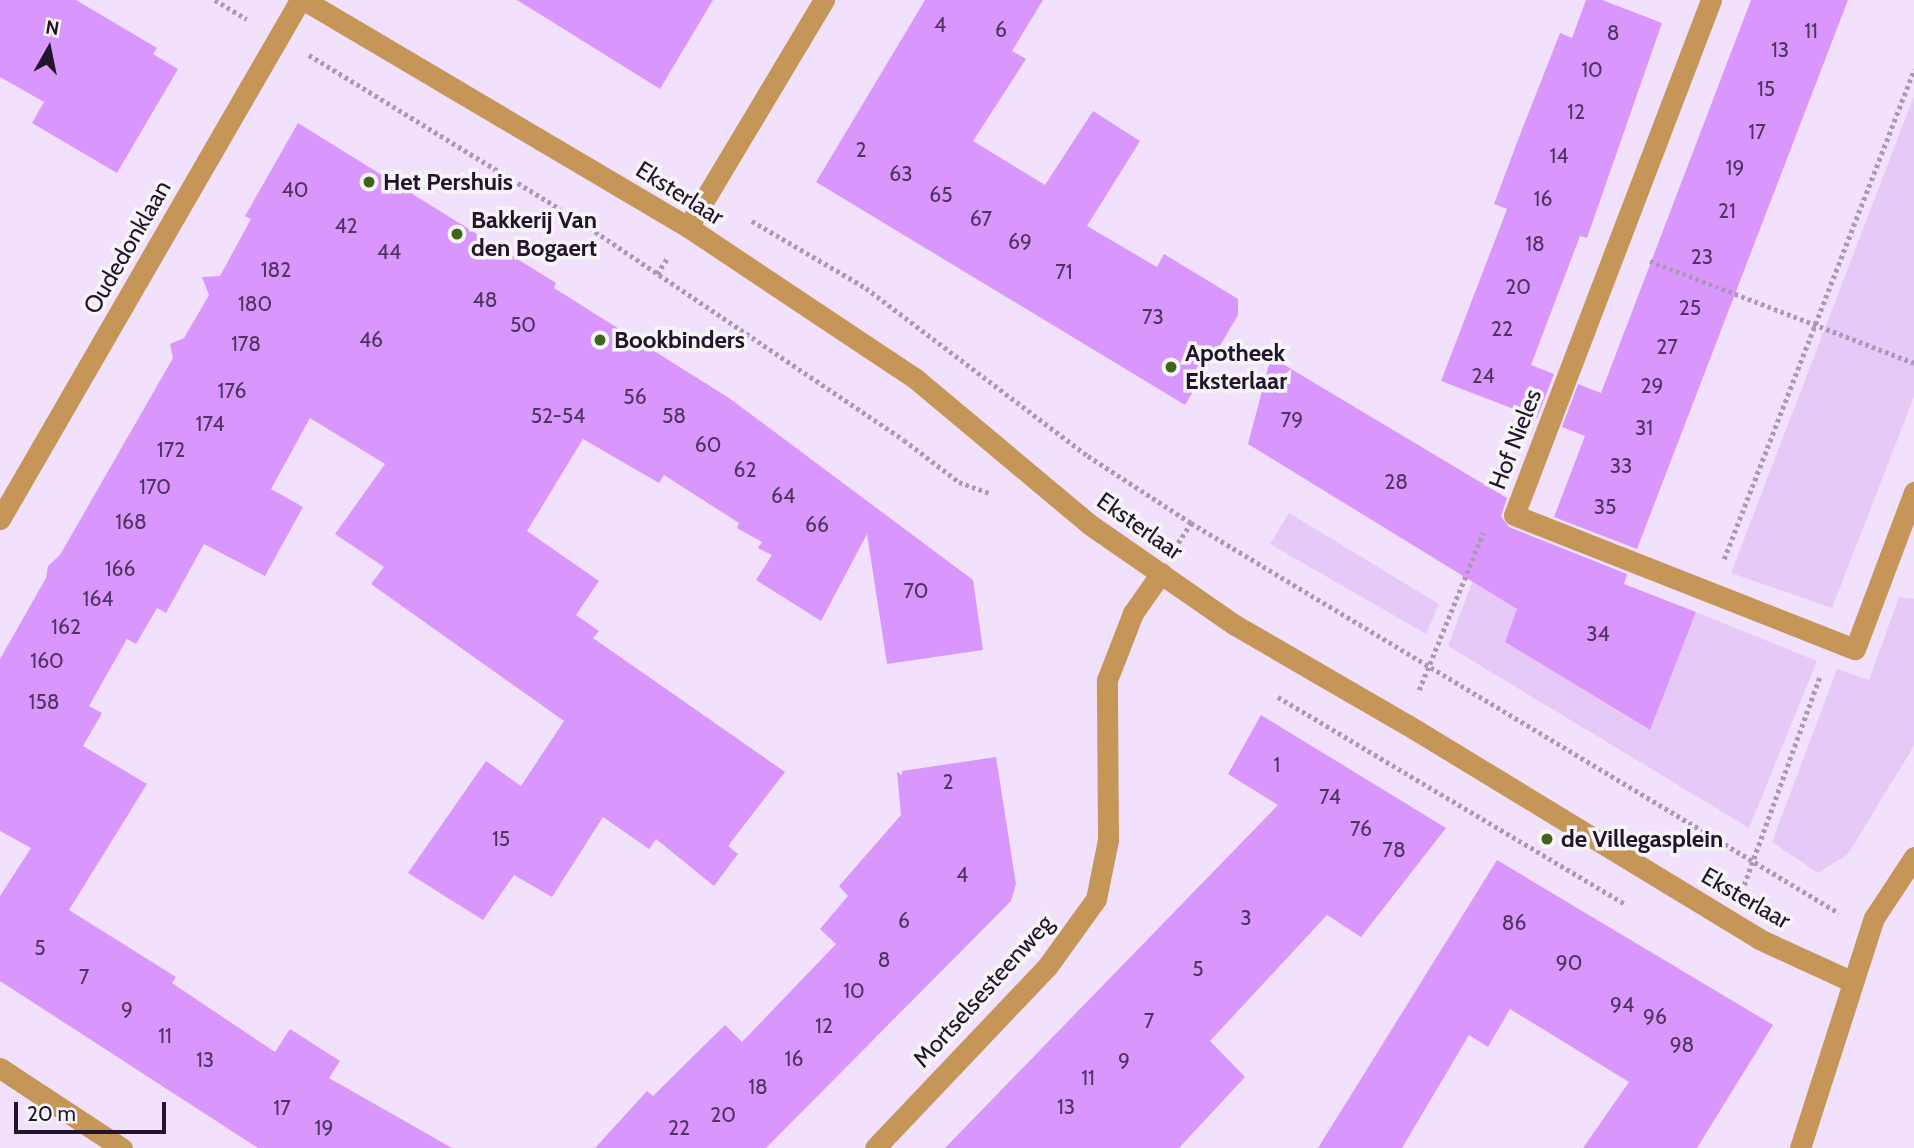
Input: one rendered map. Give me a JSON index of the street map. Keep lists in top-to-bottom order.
{
  "streets": {
    "street": [
      "Eksterlaar",
      "Oudedonklaan",
      "Hof Nieles",
      "Mortselsesteenweg"
    ]
  },
  "crossings": [
    ["Eksterlaar", "Oudedonklaan"],
    ["Eksterlaar", "Mortselsesteenweg"]
  ],
  "places": [
    "Het Pershuis",
    "Bakkerij Van den Bogaert",
    "Bookbinders",
    "Apotheek Eksterlaar",
    "de Villegasplein"
  ],
  "house_numbers": [
    "4",
    "6",
    "11",
    "8",
    "13",
    "10",
    "15",
    "12",
    "17",
    "2",
    "14",
    "19",
    "63",
    "40",
    "65",
    "16",
    "21",
    "67",
    "42",
    "69",
    "18",
    "44",
    "23",
    "182",
    "71",
    "20",
    "48",
    "180",
    "25",
    "73",
    "50",
    "22",
    "46",
    "178",
    "27",
    "24",
    "29",
    "176",
    "56",
    "52-54",
    "58",
    "79",
    "174",
    "31",
    "60",
    "172",
    "33",
    "62",
    "28",
    "170",
    "64",
    "35",
    "168",
    "66",
    "166",
    "70",
    "164",
    "162",
    "34",
    "160",
    "158",
    "1",
    "2",
    "74",
    "76",
    "15",
    "78",
    "4",
    "3",
    "6",
    "86",
    "5",
    "8",
    "90",
    "5",
    "7",
    "10",
    "94",
    "9",
    "96",
    "7",
    "12",
    "11",
    "98",
    "16",
    "13",
    "9",
    "11",
    "18",
    "13",
    "17",
    "20",
    "19",
    "22"
  ],
  "scale_bar": "20 m",
  "north": "top"
}
